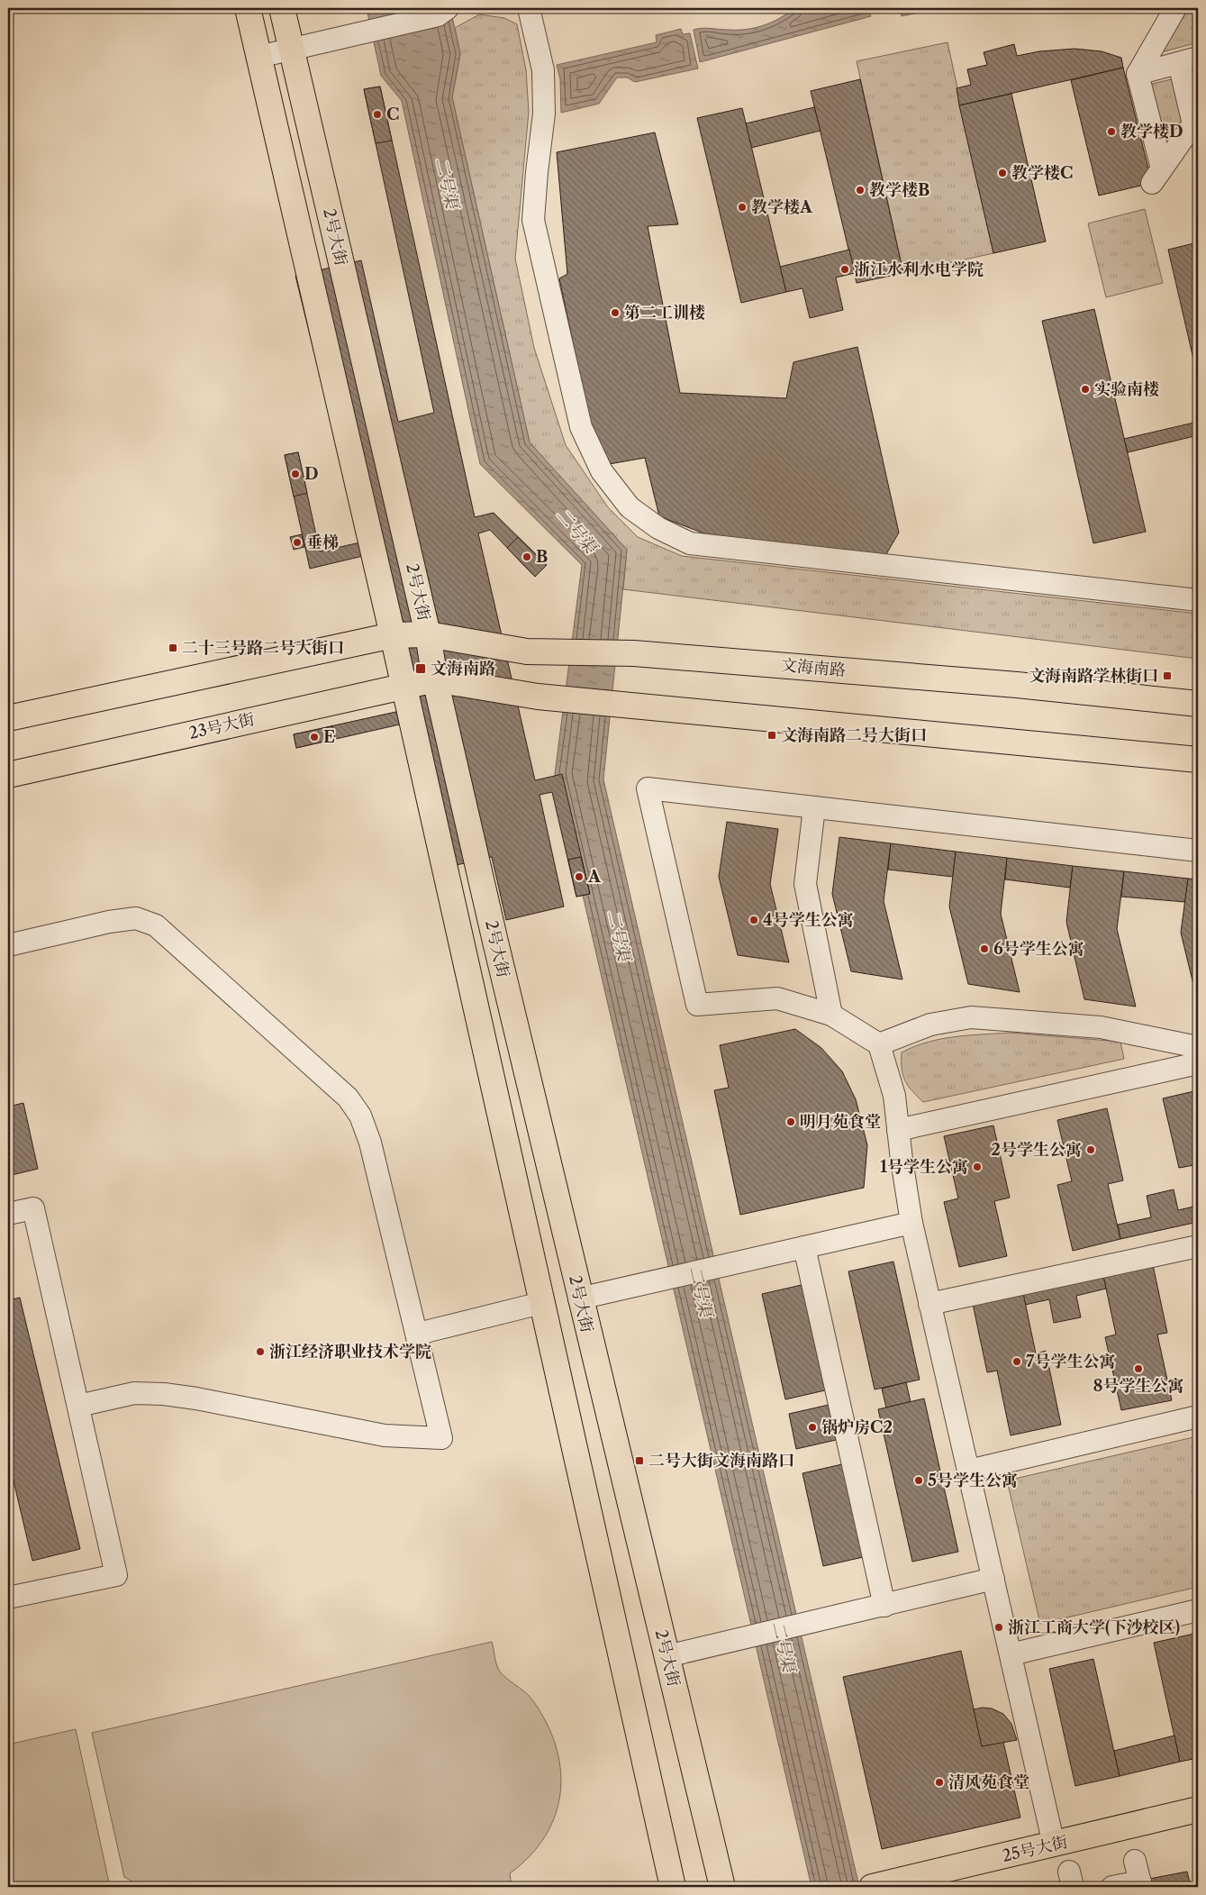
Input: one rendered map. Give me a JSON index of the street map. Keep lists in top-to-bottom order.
{
  "streets": {
    "main road": [
      "2号大街",
      "文海南路",
      "23号大街",
      "25号大街"
    ]
  },
  "crossings": [
    ["2号大街", "文海南路"],
    ["2号大街", "23号大街"]
  ],
  "water": ["二号渠"],
  "places": {
    "other": [
      "C",
      "教学楼D",
      "教学楼C",
      "教学楼B",
      "教学楼A",
      "浙江水利水电学院",
      "第二工训楼",
      "实验南楼",
      "D",
      "垂梯",
      "B",
      "E",
      "A",
      "4号学生公寓",
      "6号学生公寓",
      "明月苑食堂",
      "2号学生公寓",
      "1号学生公寓",
      "浙江经济职业技术学院",
      "7号学生公寓",
      "8号学生公寓",
      "锅炉房C2",
      "5号学生公寓",
      "浙江工商大学(下沙校区)",
      "清风苑食堂"
    ],
    "transit": [
      "二十三号路二号大街口",
      "文海南路",
      "文海南路学林街口",
      "文海南路二号大街口",
      "二号大街文海南路口"
    ]
  }
}
